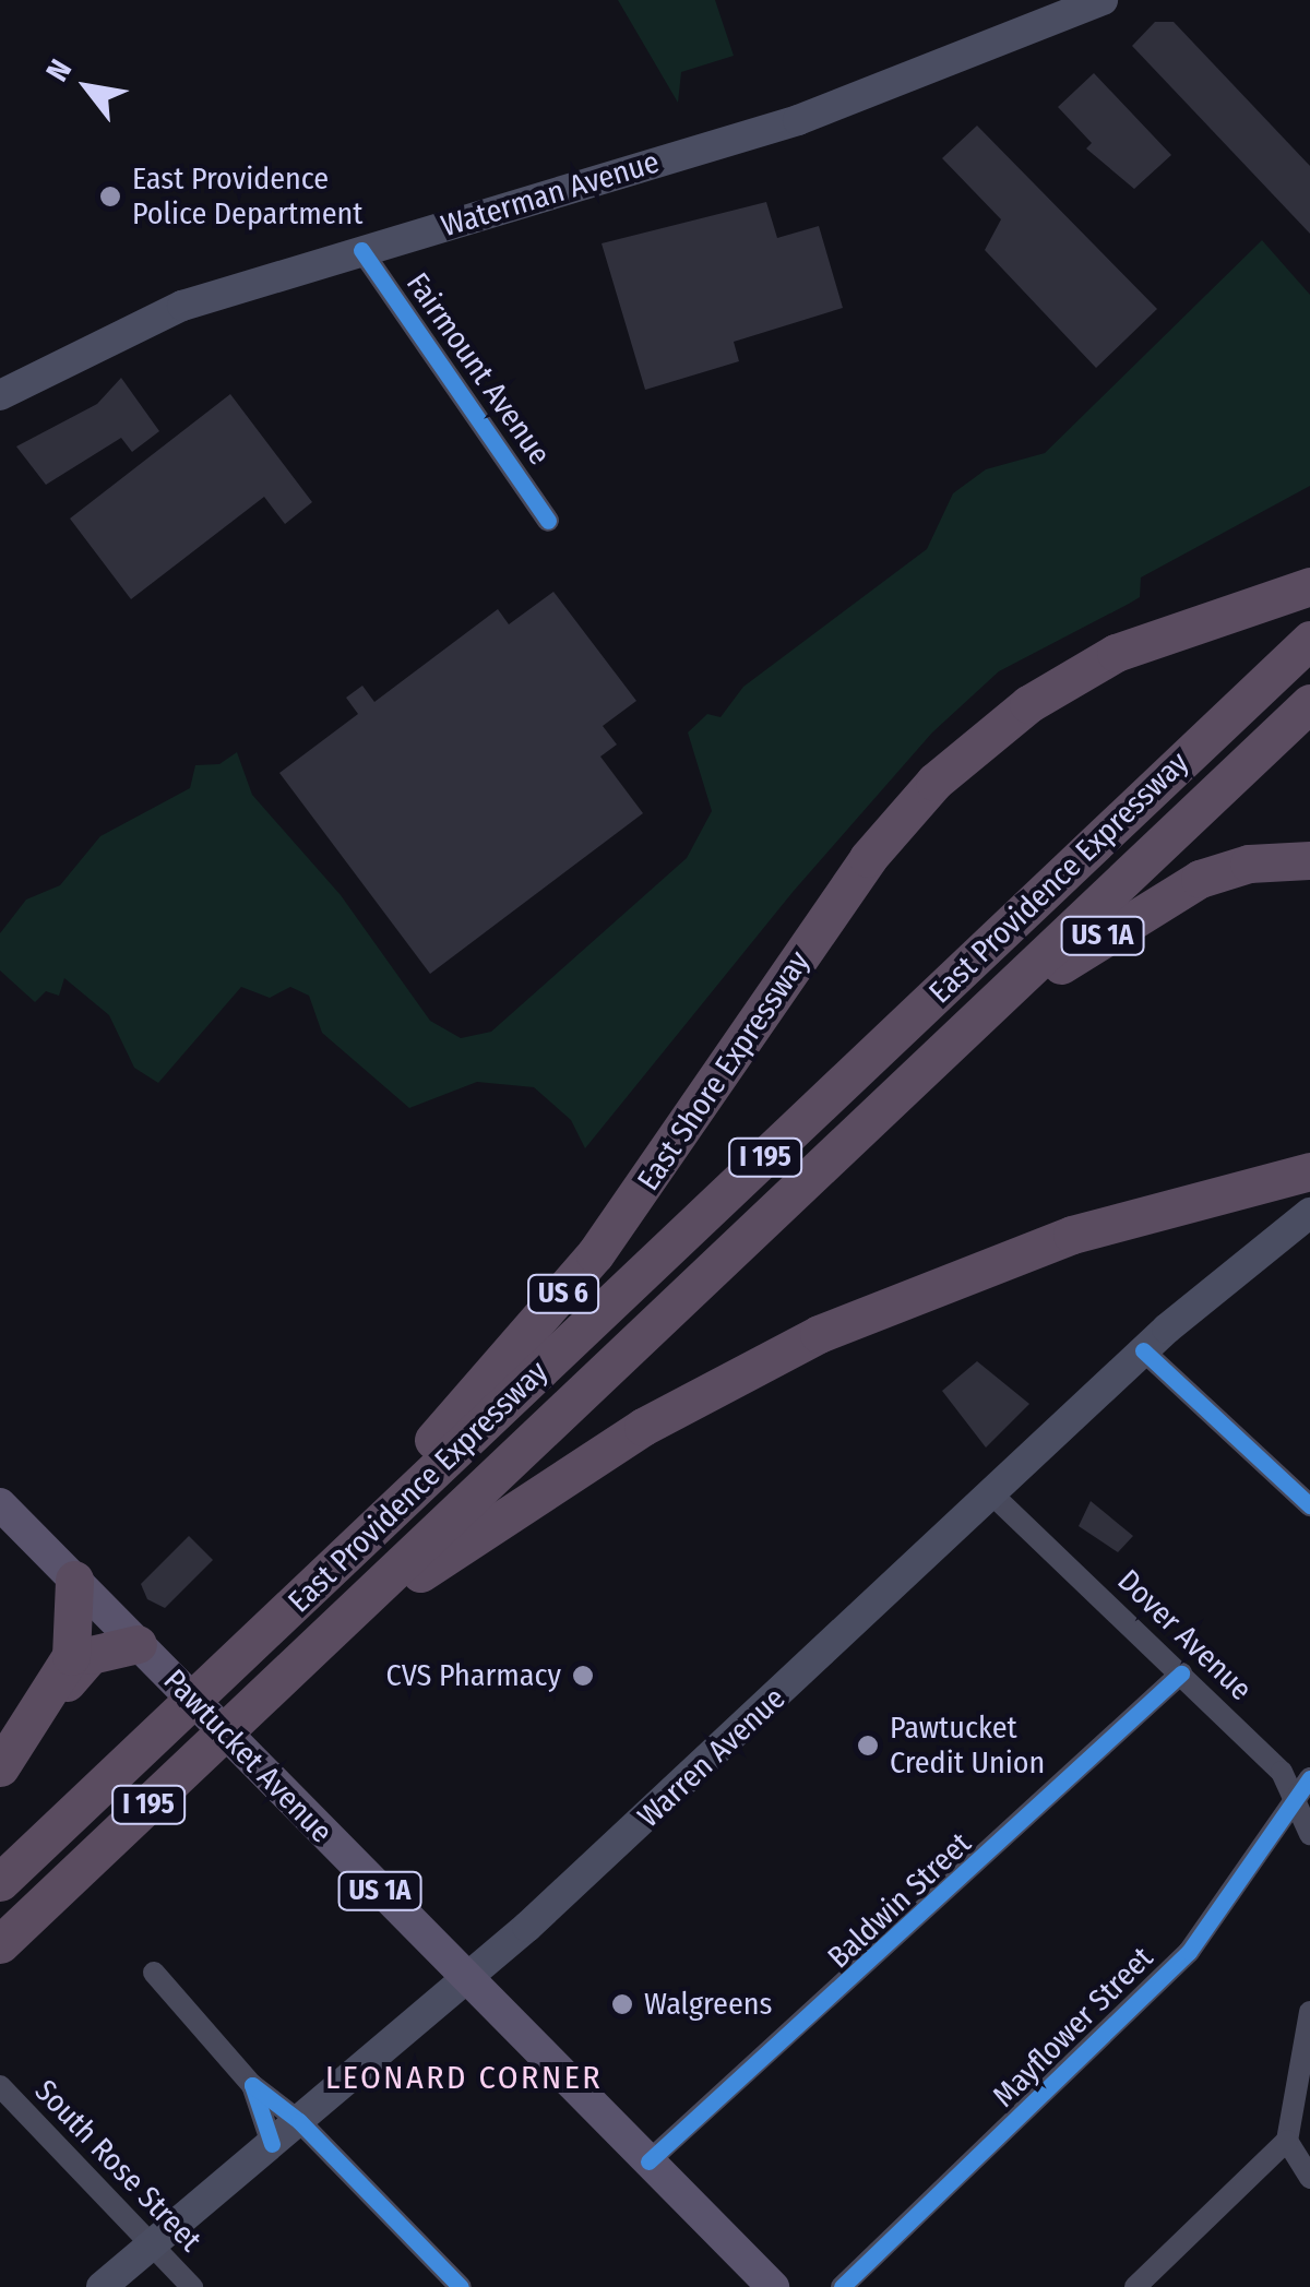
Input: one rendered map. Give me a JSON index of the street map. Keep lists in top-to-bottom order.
{
  "streets": {
    "highway": [
      "East Providence Expressway",
      "US 1A",
      "East Shore Expressway",
      "I 195",
      "US 6"
    ],
    "main road": ["Waterman Avenue", "Pawtucket Avenue", "Warren Avenue"],
    "street": [
      "Fairmount Avenue",
      "Dover Avenue",
      "Baldwin Street",
      "Mayflower Street",
      "South Rose Street"
    ]
  },
  "crossings": [
    ["Waterman Avenue", "Fairmount Avenue"],
    ["East Providence Expressway", "US 1A"],
    ["East Providence Expressway", "East Shore Expressway"],
    ["Dover Avenue", "Warren Avenue"],
    ["Dover Avenue", "Baldwin Street"],
    ["Dover Avenue", "Mayflower Street"],
    ["Pawtucket Avenue", "Warren Avenue"],
    ["Pawtucket Avenue", "Baldwin Street"],
    ["Warren Avenue", "South Rose Street"]
  ],
  "districts": ["LEONARD CORNER"],
  "places": [
    "East Providence Police Department",
    "CVS Pharmacy",
    "Pawtucket Credit Union",
    "Walgreens"
  ],
  "north": "top left"
}
